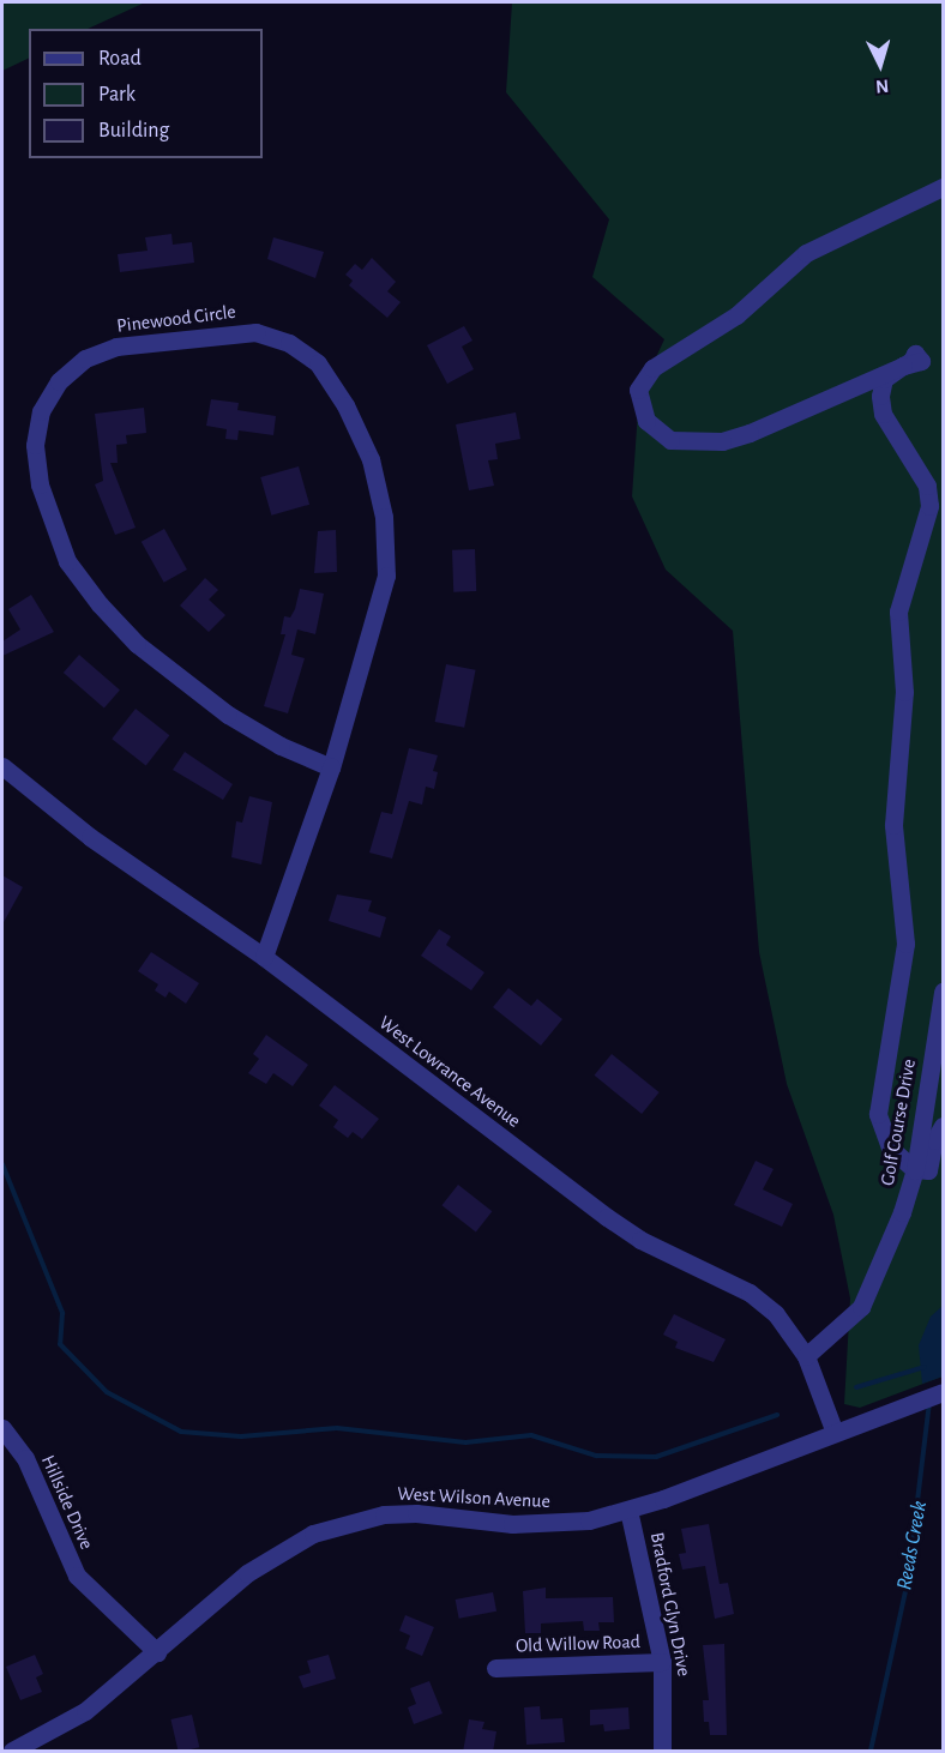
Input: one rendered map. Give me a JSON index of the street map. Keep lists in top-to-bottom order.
{
  "streets": {
    "street": [
      "Pinewood Circle",
      "West Lowrance Avenue",
      "Golf Course Drive",
      "West Wilson Avenue",
      "Hillside Drive",
      "Bradford Glyn Drive",
      "Old Willow Road"
    ]
  },
  "crossings": [
    ["Pinewood Circle", "West Lowrance Avenue"],
    ["West Lowrance Avenue", "Golf Course Drive"],
    ["West Lowrance Avenue", "West Wilson Avenue"],
    ["West Wilson Avenue", "Hillside Drive"],
    ["West Wilson Avenue", "Bradford Glyn Drive"],
    ["Bradford Glyn Drive", "Old Willow Road"]
  ],
  "water": ["Reeds Creek"],
  "legend": ["Road", "Park", "Building"],
  "north": "bottom"
}
